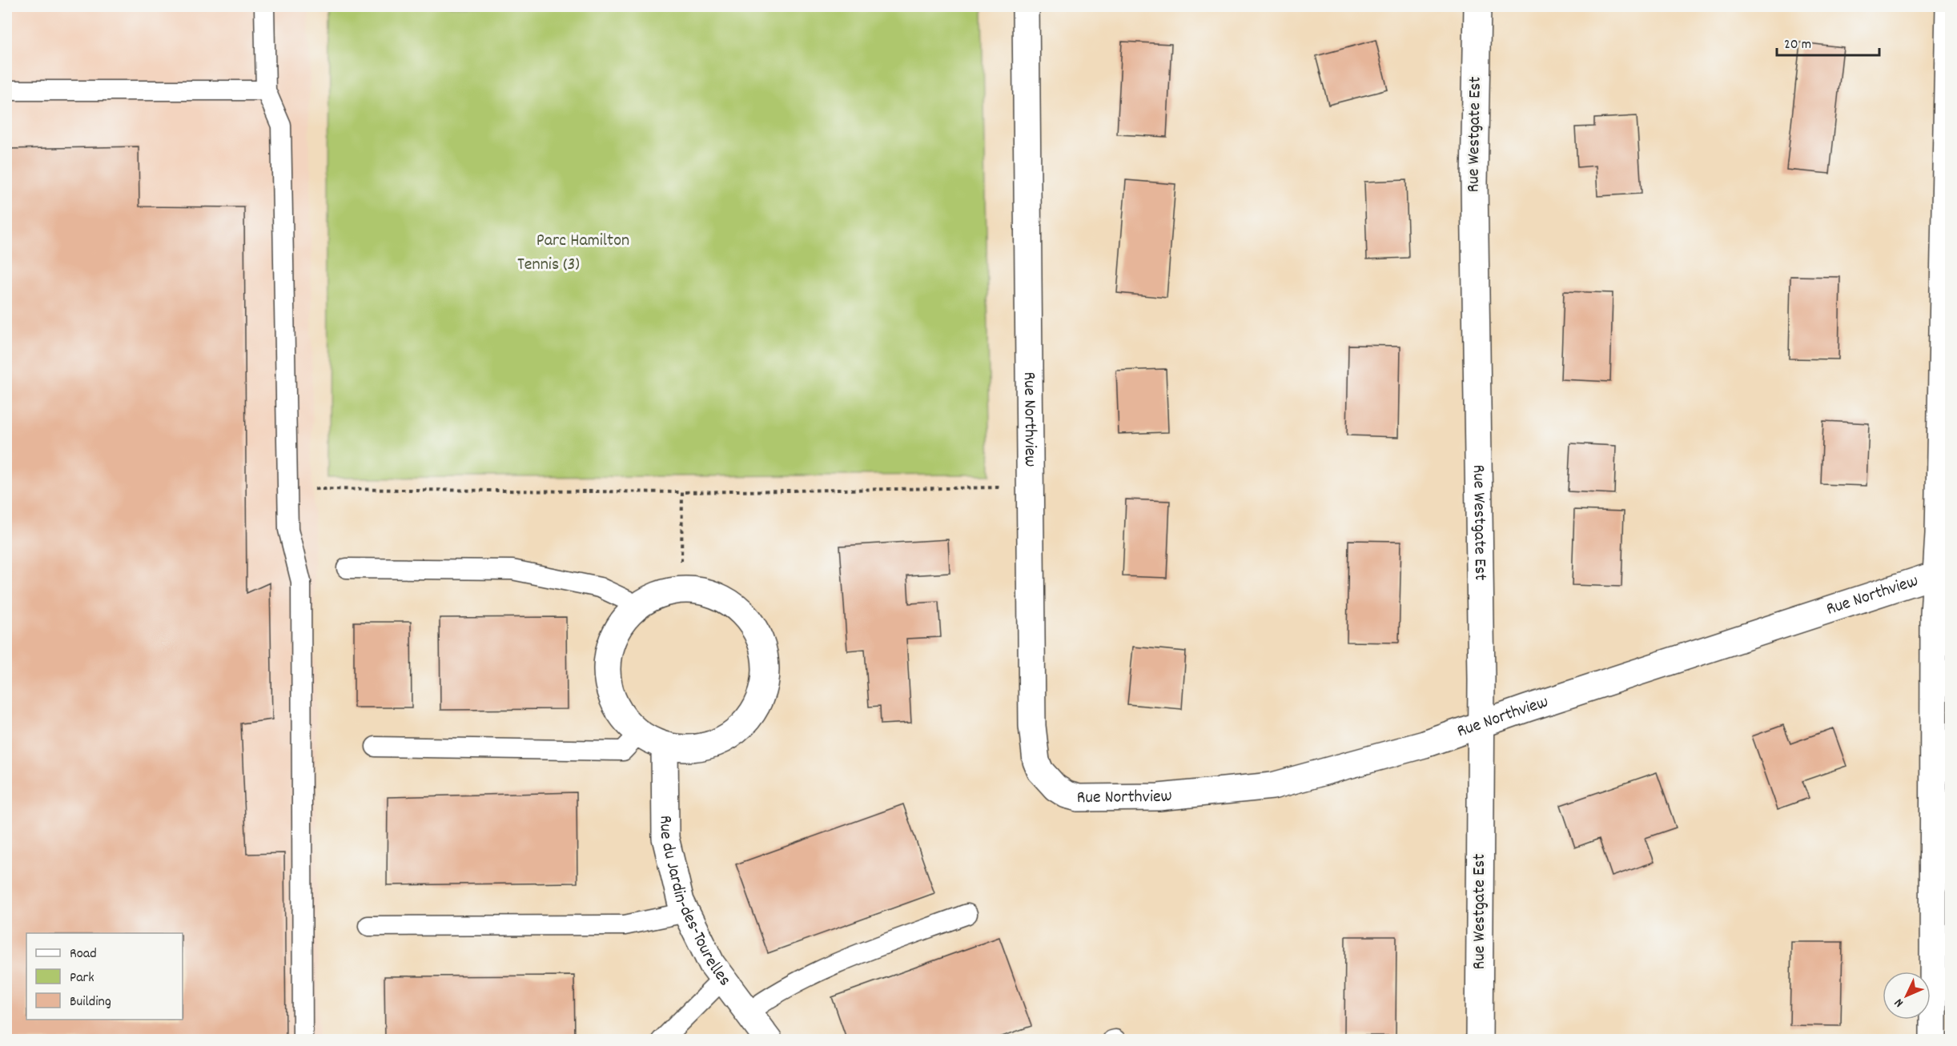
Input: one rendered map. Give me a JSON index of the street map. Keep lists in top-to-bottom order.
{
  "streets": {
    "street": ["Rue Westgate Est", "Rue Northview", "Rue du Jardin-des-Tourelles"]
  },
  "crossings": [
    ["Rue Westgate Est", "Rue Northview"]
  ],
  "parks": ["Parc Hamilton", "Tennis (3)"],
  "legend": ["Road", "Park", "Building"],
  "scale_bar": "20 m",
  "north": "bottom left"
}
